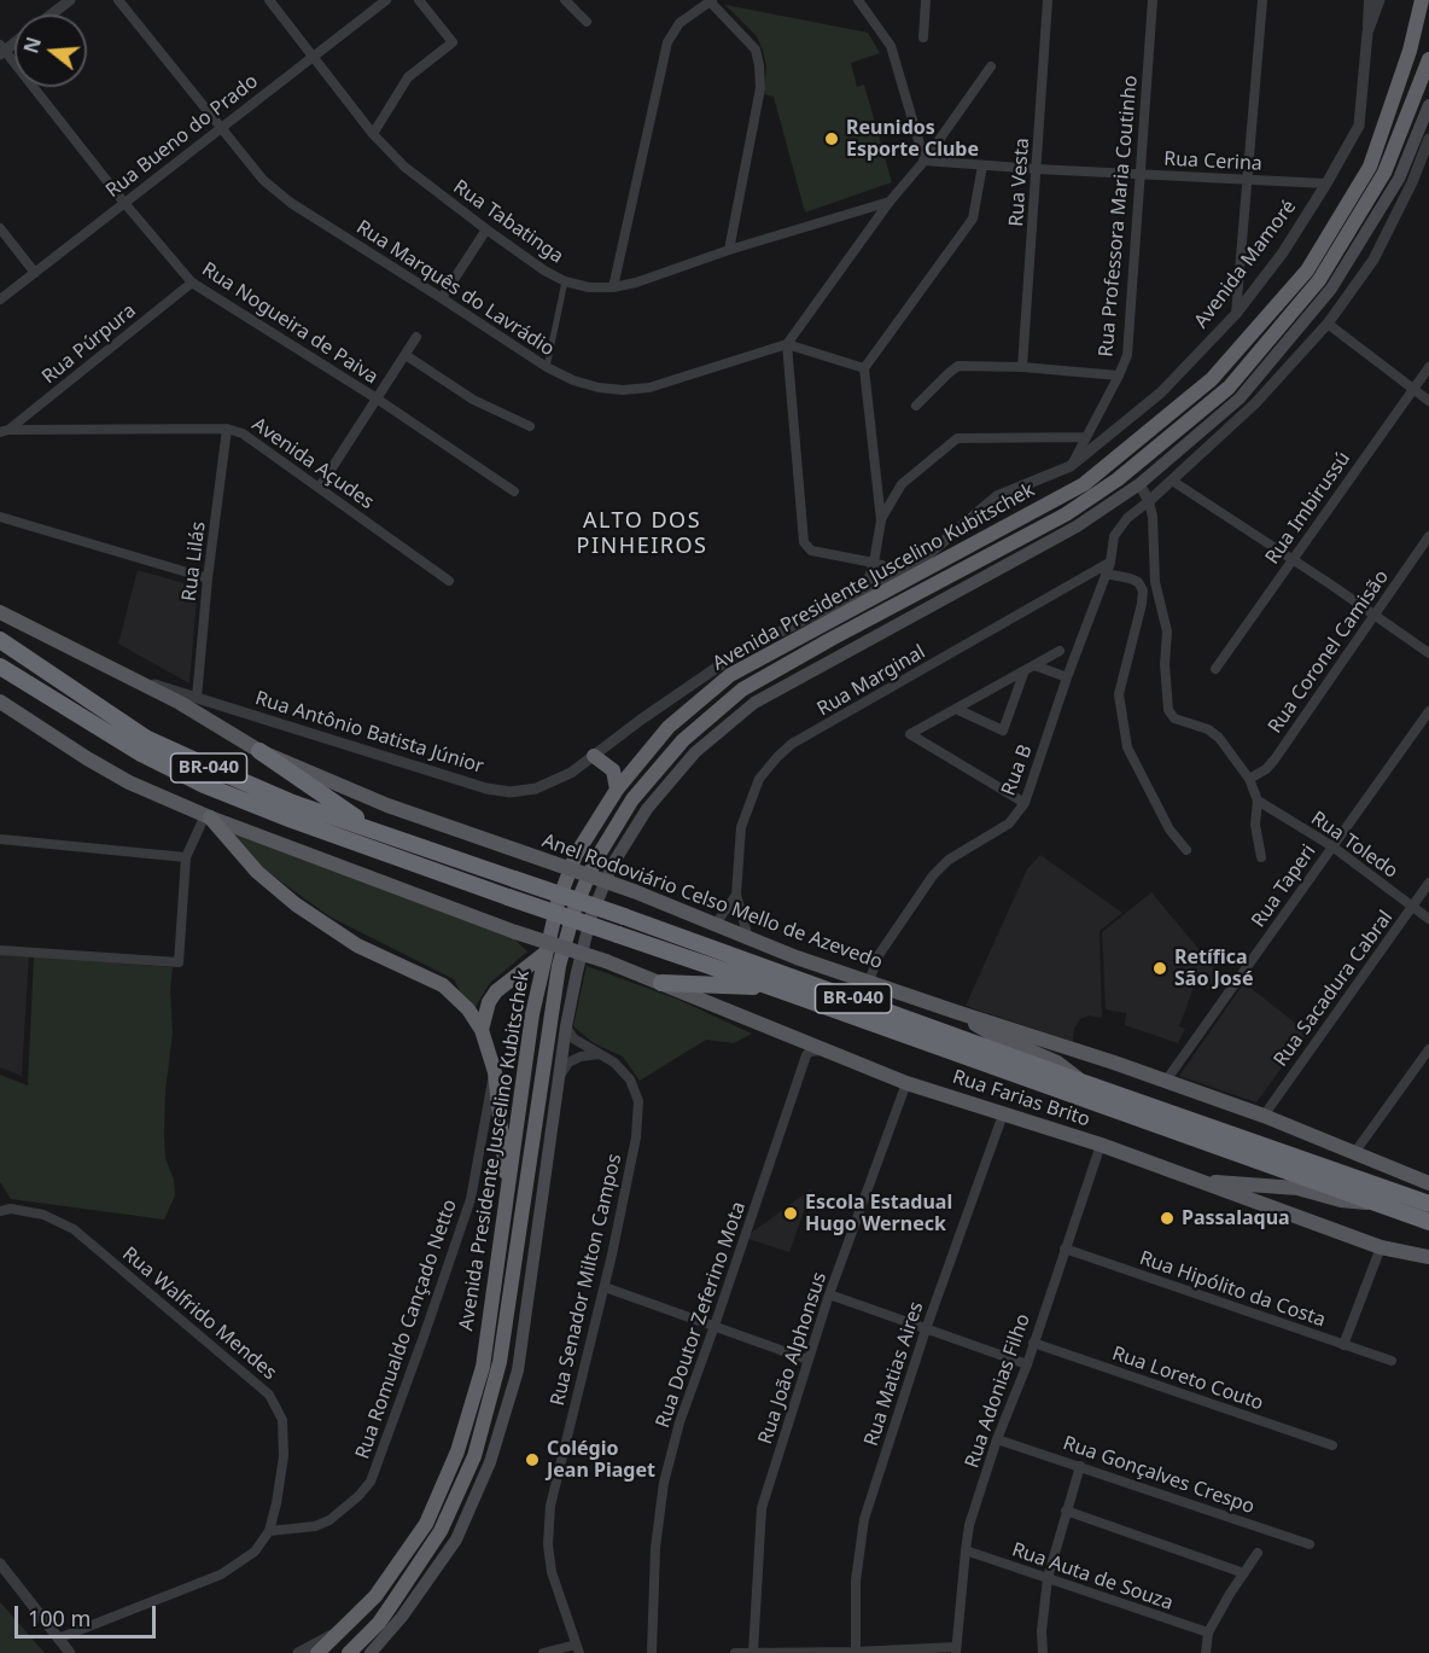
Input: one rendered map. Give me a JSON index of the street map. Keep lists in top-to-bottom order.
{
  "streets": {
    "highway": ["Avenida Presidente Juscelino Kubitschek", "BR-040"],
    "main road": ["Anel Rodoviário Celso Mello de Azevedo", "Rua Farias Brito"],
    "street": [
      "Rua Bueno do Prado",
      "Rua Cerina",
      "Rua Vesta",
      "Rua Professora Maria Coutinho",
      "Rua Tabatinga",
      "Avenida Mamoré",
      "Rua Marquês do Lavrádio",
      "Rua Nogueira de Paiva",
      "Rua Púrpura",
      "Avenida Açudes",
      "Rua Imbirussú",
      "Rua Lilás",
      "Rua Coronel Camisão",
      "Rua Marginal",
      "Rua Antônio Batista Júnior",
      "Rua B",
      "Rua Toledo",
      "Rua Taperi",
      "Rua Sacadura Cabral",
      "Rua Senador Milton Campos",
      "Rua Hipólito da Costa",
      "Rua Walfrido Mendes",
      "Rua Doutor Zeferino Mota",
      "Rua Romualdo Cançado Netto",
      "Rua João Alphonsus",
      "Rua Matias Aires",
      "Rua Loreto Couto",
      "Rua Adonias Filho",
      "Rua Gonçalves Crespo",
      "Rua Auta de Souza"
    ]
  },
  "crossings": [
    ["Rua Bueno do Prado", "Rua Tabatinga"],
    ["Rua Bueno do Prado", "Rua Marquês do Lavrádio"],
    ["Rua Bueno do Prado", "Rua Nogueira de Paiva"],
    ["Rua Cerina", "Rua Vesta"],
    ["Rua Cerina", "Rua Professora Maria Coutinho"],
    ["Rua Cerina", "Avenida Mamoré"],
    ["Rua Professora Maria Coutinho", "Avenida Mamoré"],
    ["Avenida Mamoré", "Rua Antônio Batista Júnior"],
    ["Rua Nogueira de Paiva", "Rua Púrpura"],
    ["Rua Púrpura", "Avenida Açudes"],
    ["Avenida Açudes", "Rua Lilás"],
    ["Rua Lilás", "Rua Antônio Batista Júnior"],
    ["Rua Marginal", "Rua B"],
    ["Rua Marginal", "Anel Rodoviário Celso Mello de Azevedo"],
    ["Rua Antônio Batista Júnior", "Anel Rodoviário Celso Mello de Azevedo"],
    ["Rua B", "Anel Rodoviário Celso Mello de Azevedo"],
    ["Rua Toledo", "Rua Taperi"],
    ["Rua Toledo", "Rua Sacadura Cabral"],
    ["Rua Taperi", "Anel Rodoviário Celso Mello de Azevedo"],
    ["Anel Rodoviário Celso Mello de Azevedo", "Rua Sacadura Cabral"],
    ["Rua Farias Brito", "Rua Doutor Zeferino Mota"],
    ["Rua Farias Brito", "Rua João Alphonsus"],
    ["Rua Farias Brito", "Rua Matias Aires"],
    ["Rua Farias Brito", "Rua Adonias Filho"],
    ["Rua Hipólito da Costa", "Rua Adonias Filho"],
    ["Rua Walfrido Mendes", "Rua Romualdo Cançado Netto"],
    ["Rua Loreto Couto", "Rua Adonias Filho"],
    ["Rua Adonias Filho", "Rua Gonçalves Crespo"],
    ["Rua Adonias Filho", "Rua Auta de Souza"]
  ],
  "districts": ["ALTO DOS PINHEIROS"],
  "places": [
    "Reunidos Esporte Clube",
    "Retífica São José",
    "Escola Estadual Hugo Werneck",
    "Passalaqua",
    "Colégio Jean Piaget"
  ],
  "scale_bar": "100 m",
  "north": "left"
}
